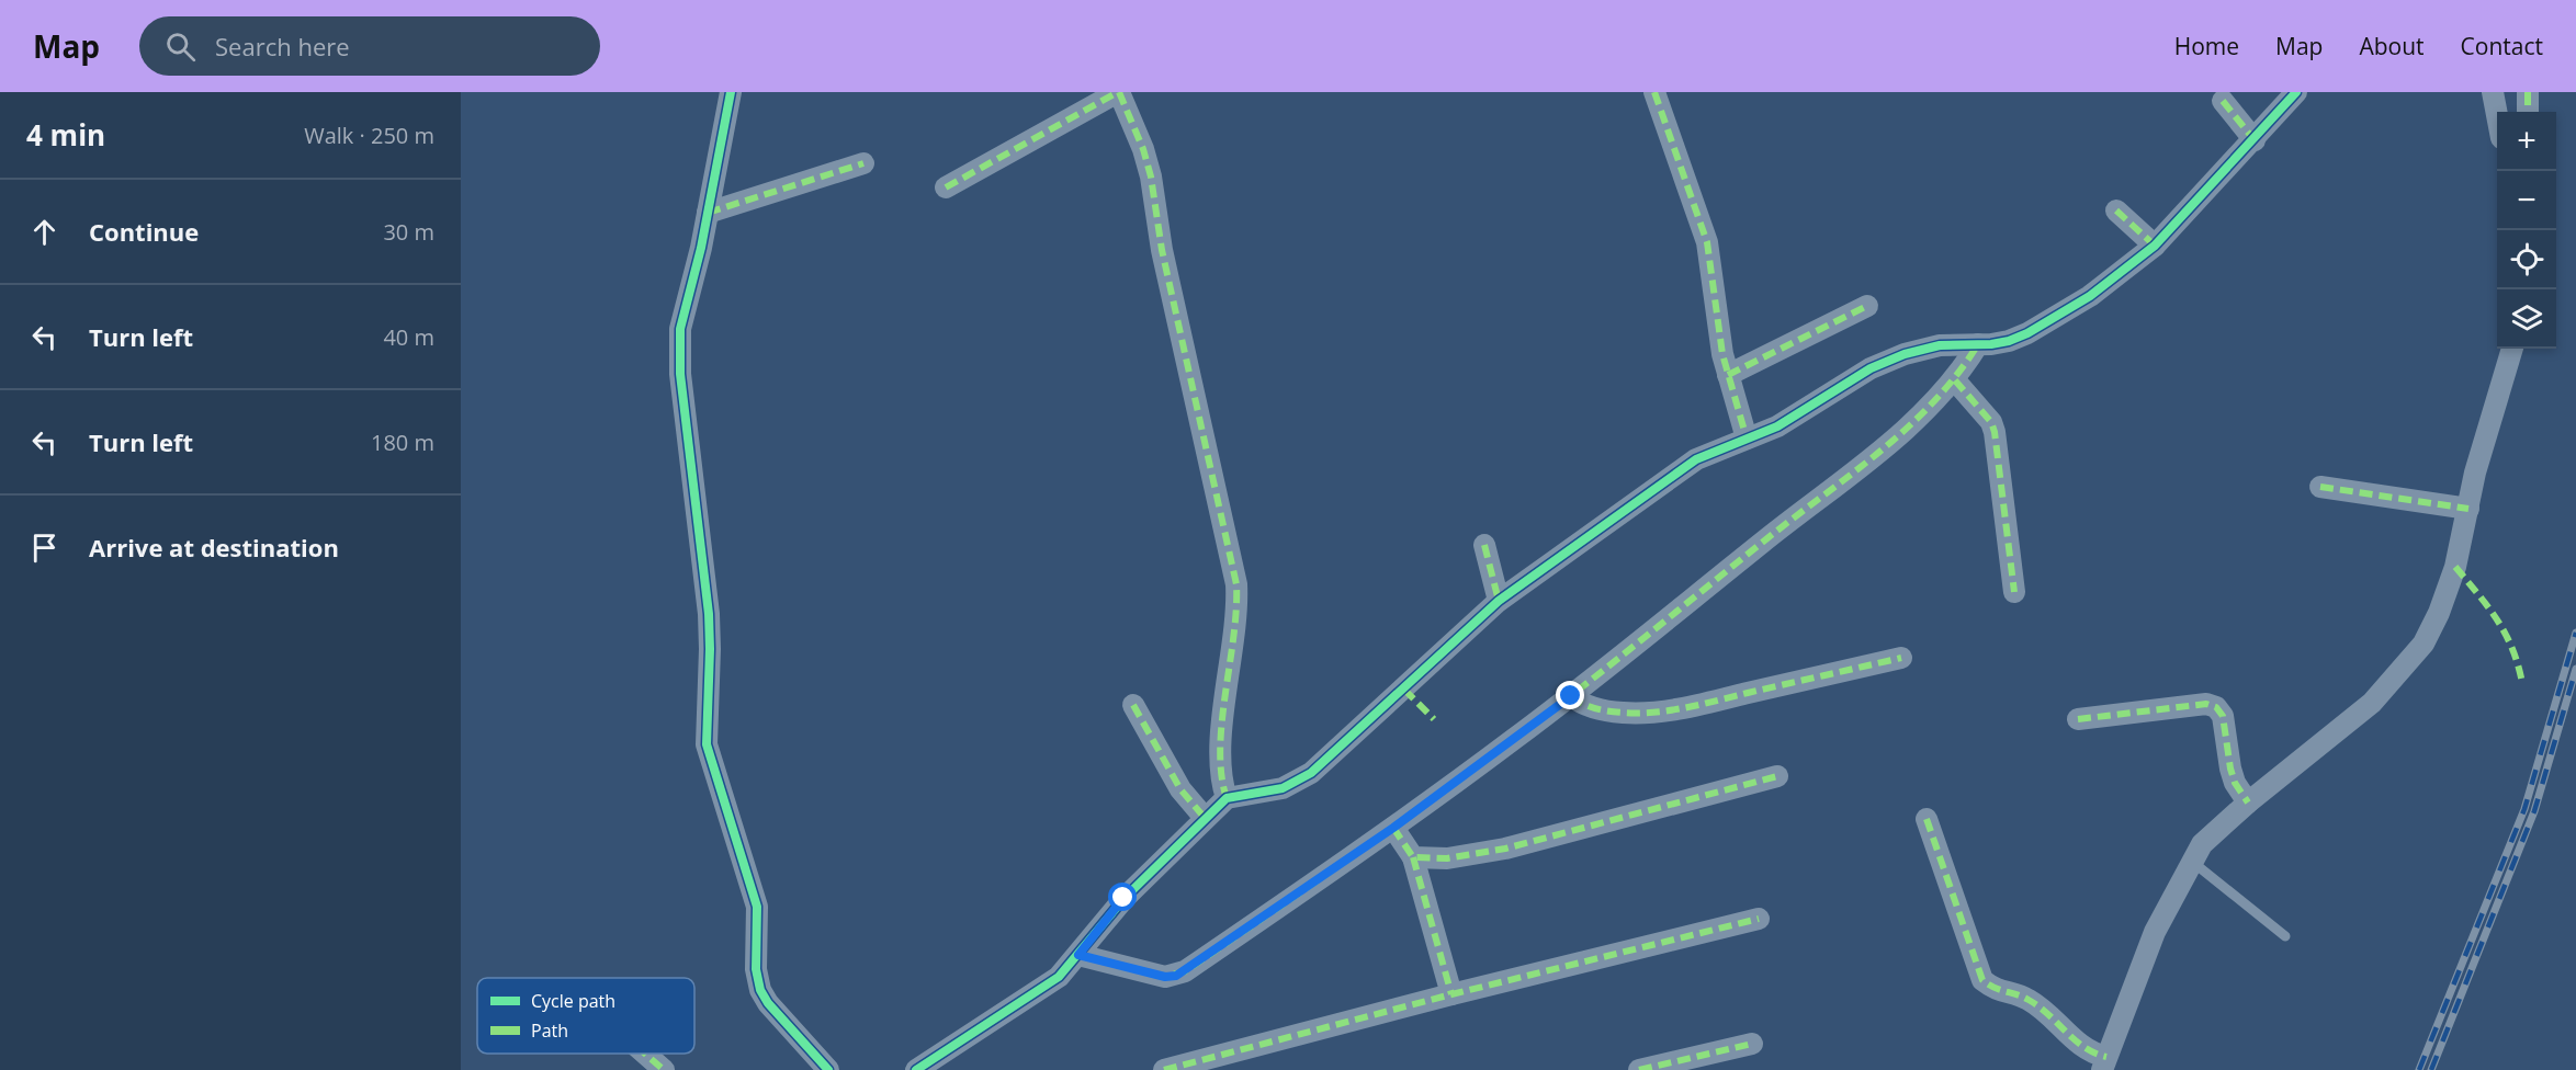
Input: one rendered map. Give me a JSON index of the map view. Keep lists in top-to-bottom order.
{
  "legend": ["Cycle path", "Path"],
  "page": {
    "header": "Map",
    "search": "Search here",
    "nav": [
      "Home",
      "Map",
      "About",
      "Contact"
    ],
    "heading": ["4 min", "Walk · 250 m"],
    "map_buttons": ["+", "−"],
    "list": [
      ["Continue", "30 m"],
      ["Turn left", "40 m"],
      ["Turn left", "180 m"],
      "Arrive at destination"
    ]
  }
}
